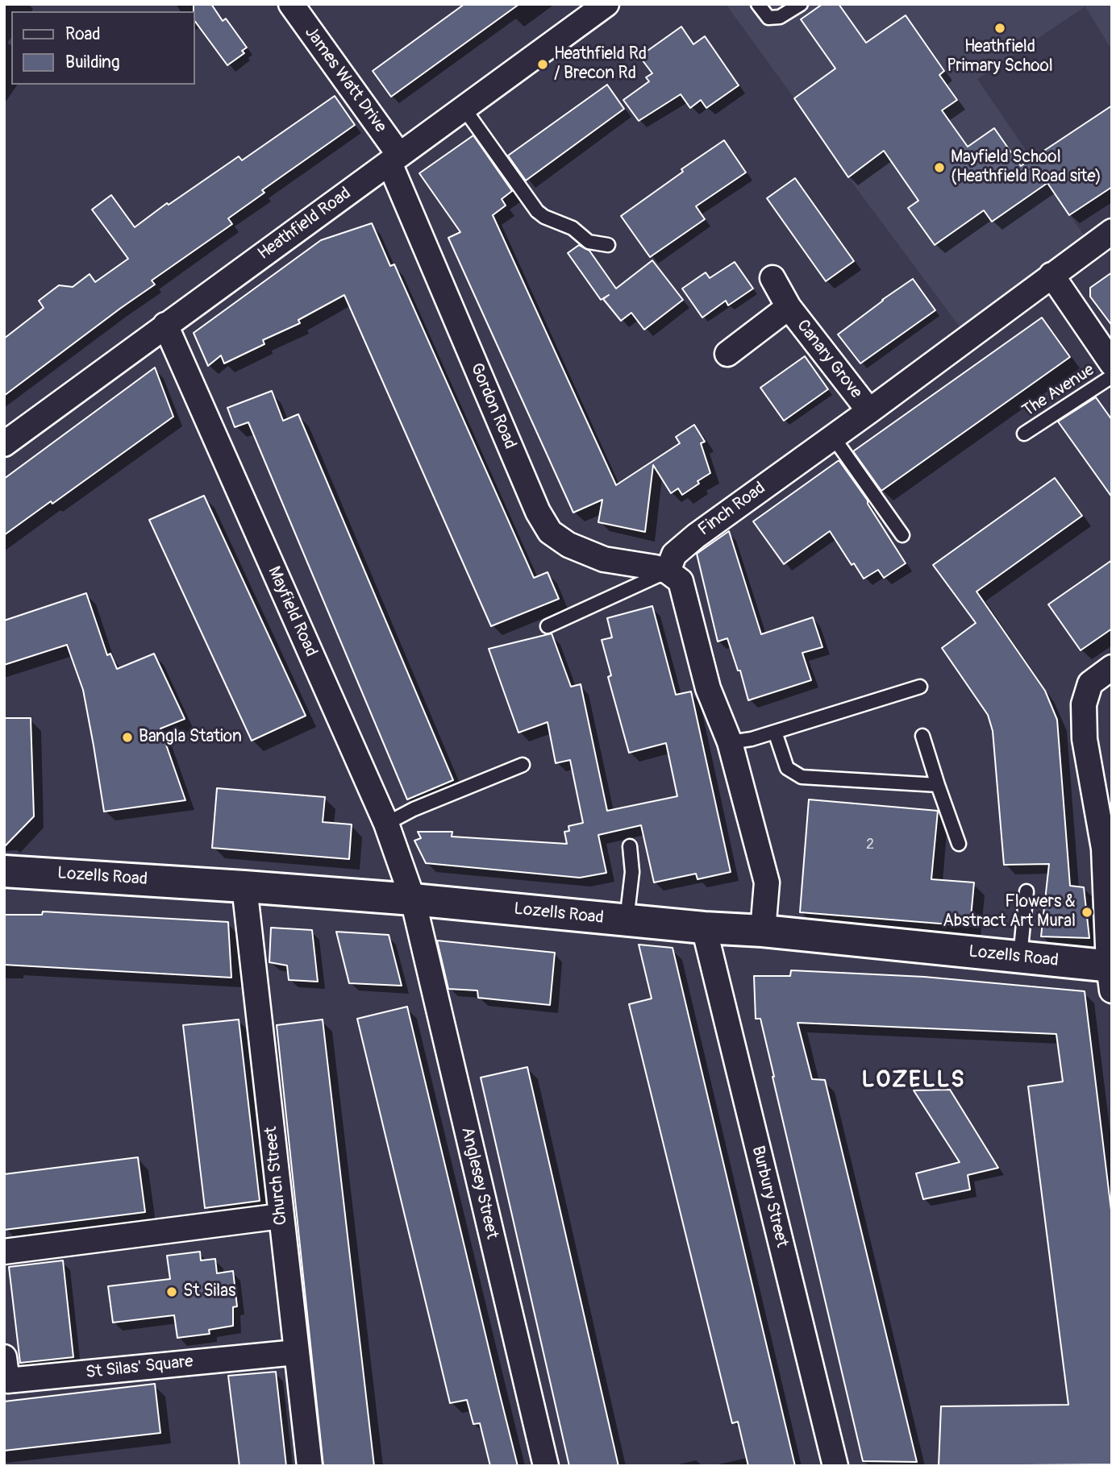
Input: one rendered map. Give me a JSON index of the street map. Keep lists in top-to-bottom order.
{
  "streets": {
    "main road": ["Lozells Road"],
    "street": [
      "James Watt Drive",
      "Heathfield Road",
      "Canary Grove",
      "Gordon Road",
      "Finch Road",
      "Mayfield Road",
      "Church Street",
      "Anglesey Street",
      "Burbury Street",
      "St Silas' Square"
    ],
    "lane": ["The Avenue"]
  },
  "crossings": [
    ["James Watt Drive", "Heathfield Road"],
    ["James Watt Drive", "Gordon Road"],
    ["Heathfield Road", "Gordon Road"],
    ["Heathfield Road", "Mayfield Road"],
    ["Canary Grove", "Finch Road"],
    ["Gordon Road", "Finch Road"],
    ["Mayfield Road", "Lozells Road"],
    ["Mayfield Road", "Anglesey Street"],
    ["Lozells Road", "Church Street"],
    ["Lozells Road", "Anglesey Street"],
    ["Lozells Road", "Burbury Street"],
    ["Church Street", "St Silas' Square"]
  ],
  "districts": ["LOZELLS"],
  "places": [
    "Heathfield Primary School",
    "Heathfield Rd / Brecon Rd",
    "Mayfield School (Heathfield Road site)",
    "Bangla Station",
    "Flowers & Abstract Art Mural",
    "St Silas"
  ],
  "house_numbers": ["2"],
  "legend": ["Road", "Building"]
}
